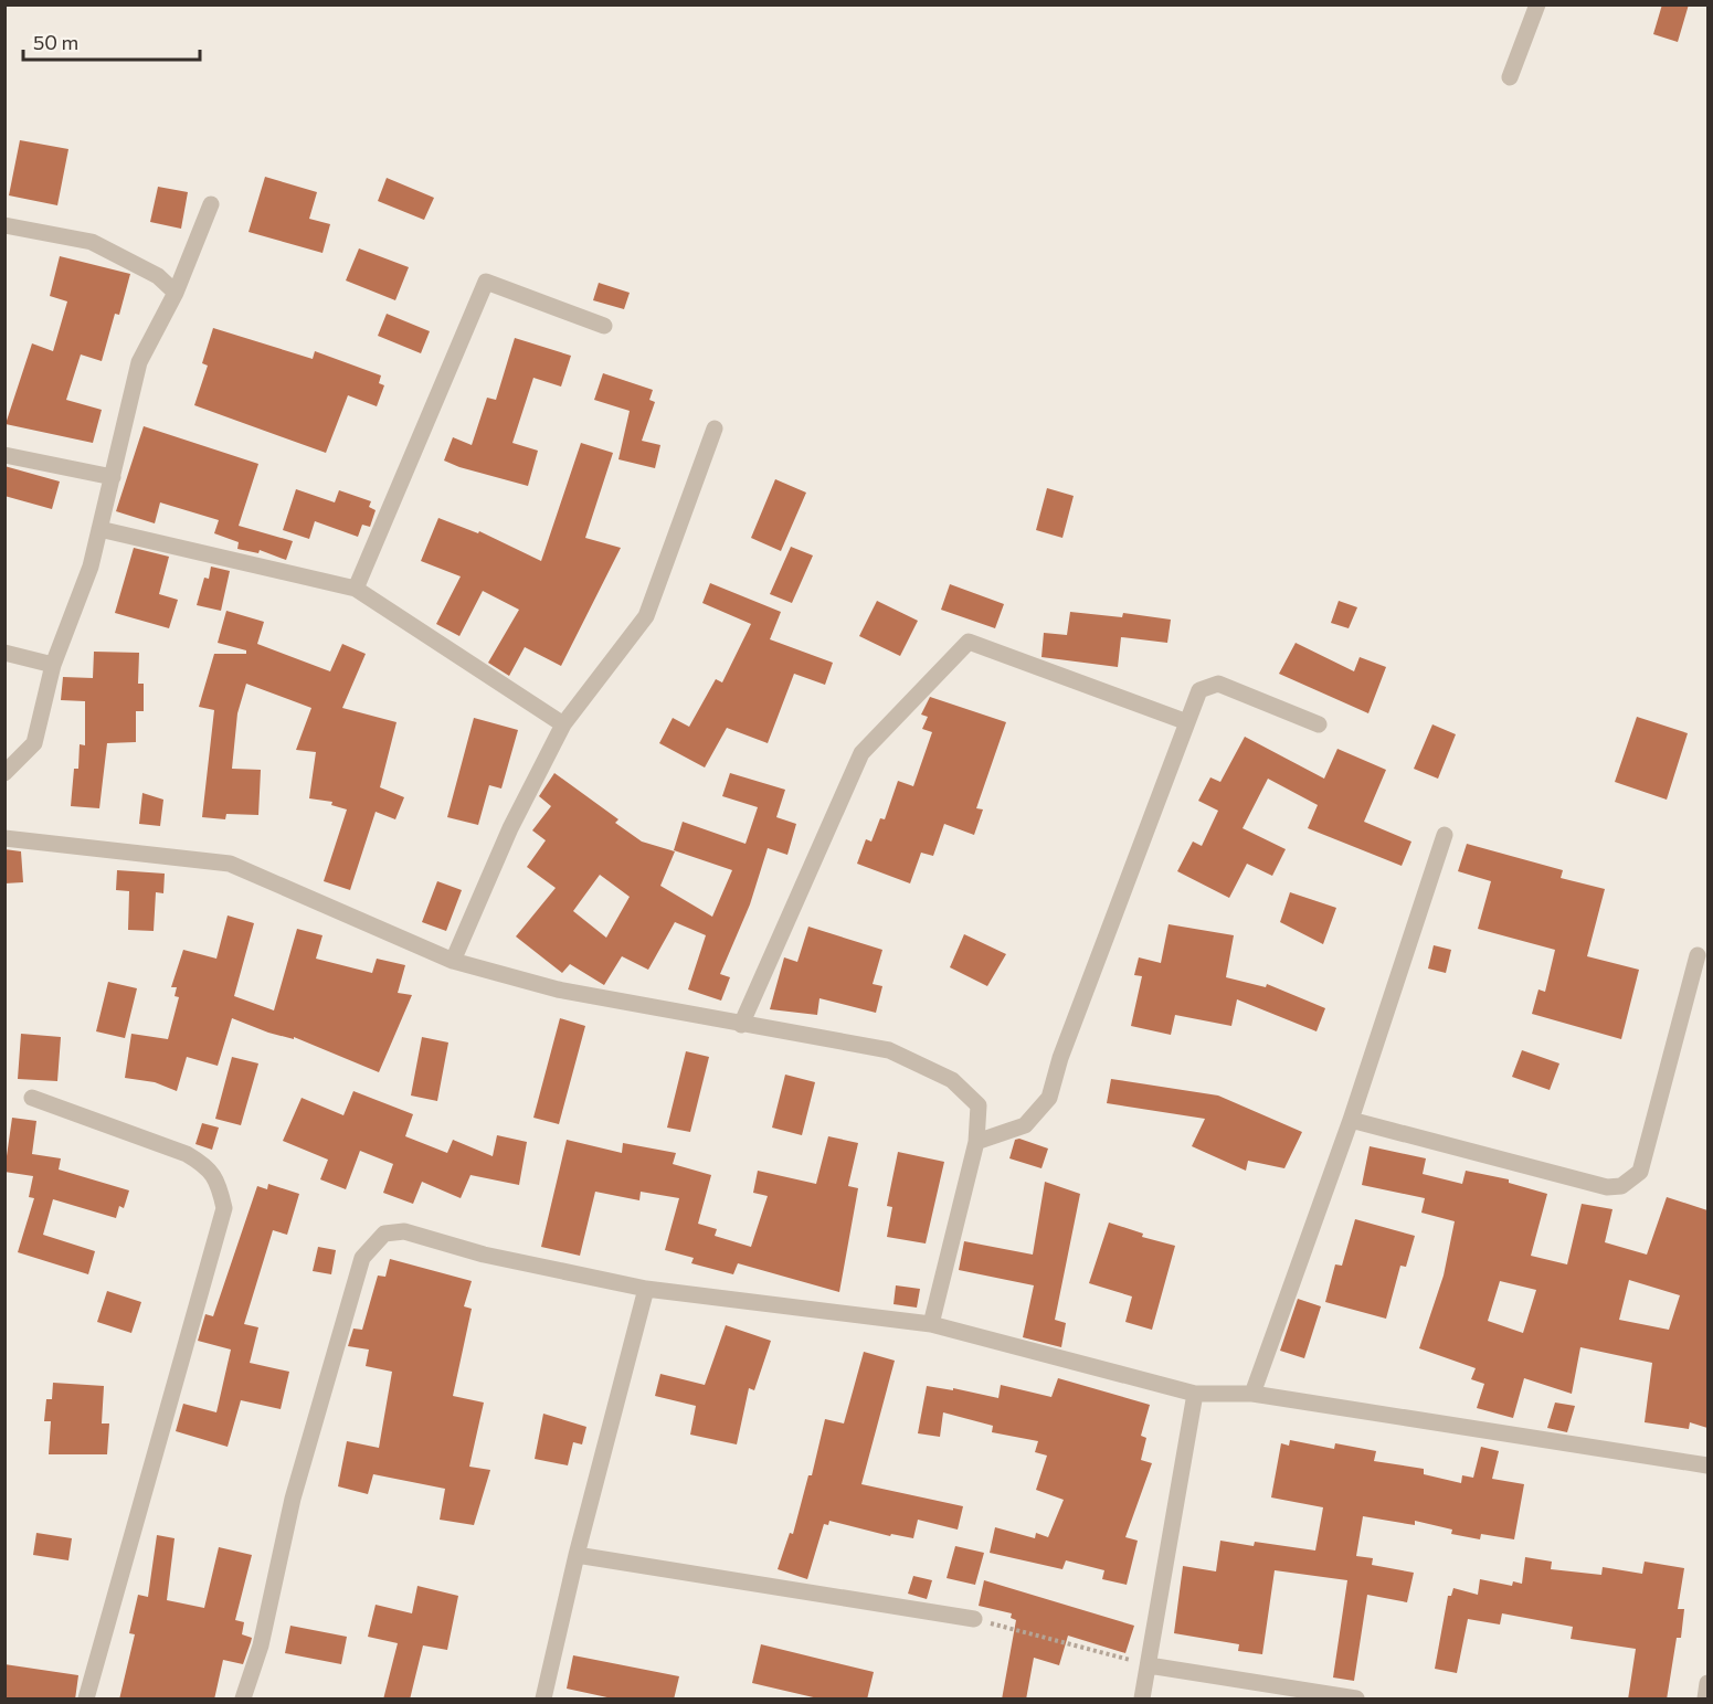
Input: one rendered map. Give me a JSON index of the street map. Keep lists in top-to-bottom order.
{
  "scale_bar": "50 m"
}
